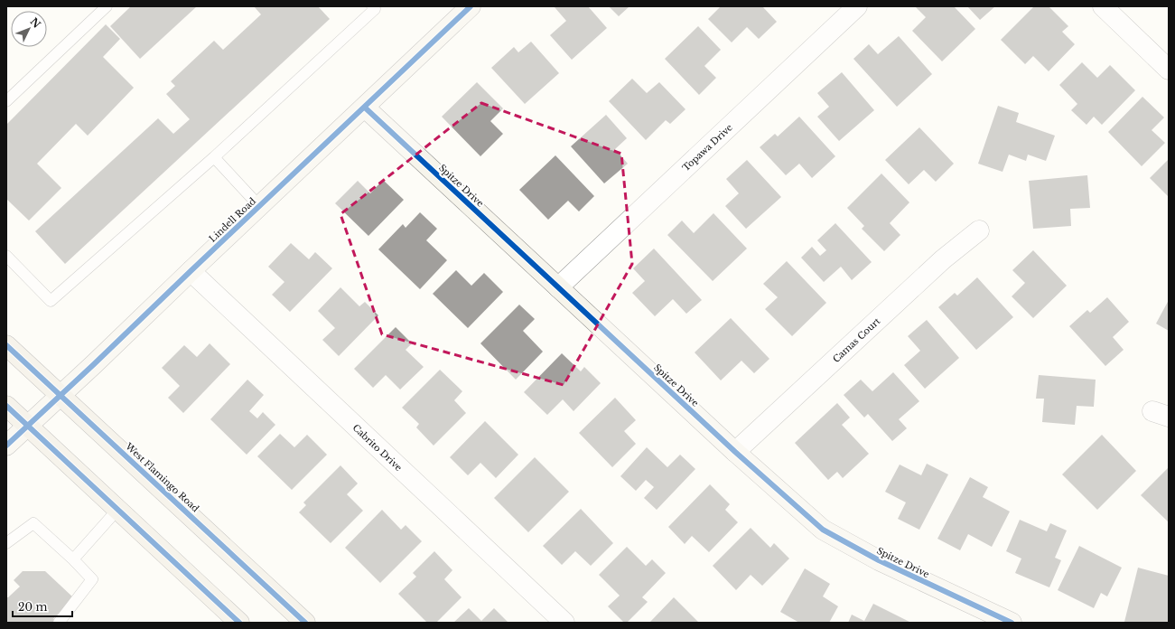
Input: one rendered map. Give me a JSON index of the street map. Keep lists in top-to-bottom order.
{
  "streets": {
    "main road": ["West Flamingo Road"],
    "street": [
      "Topawa Drive",
      "Spitze Drive",
      "Lindell Road",
      "Camas Court",
      "Cabrito Drive"
    ]
  },
  "crossings": [
    ["Topawa Drive", "Spitze Drive"],
    ["Spitze Drive", "Lindell Road"],
    ["Spitze Drive", "Camas Court"],
    ["Lindell Road", "Cabrito Drive"],
    ["Lindell Road", "West Flamingo Road"]
  ],
  "scale_bar": "20 m",
  "north": "top right"
}
